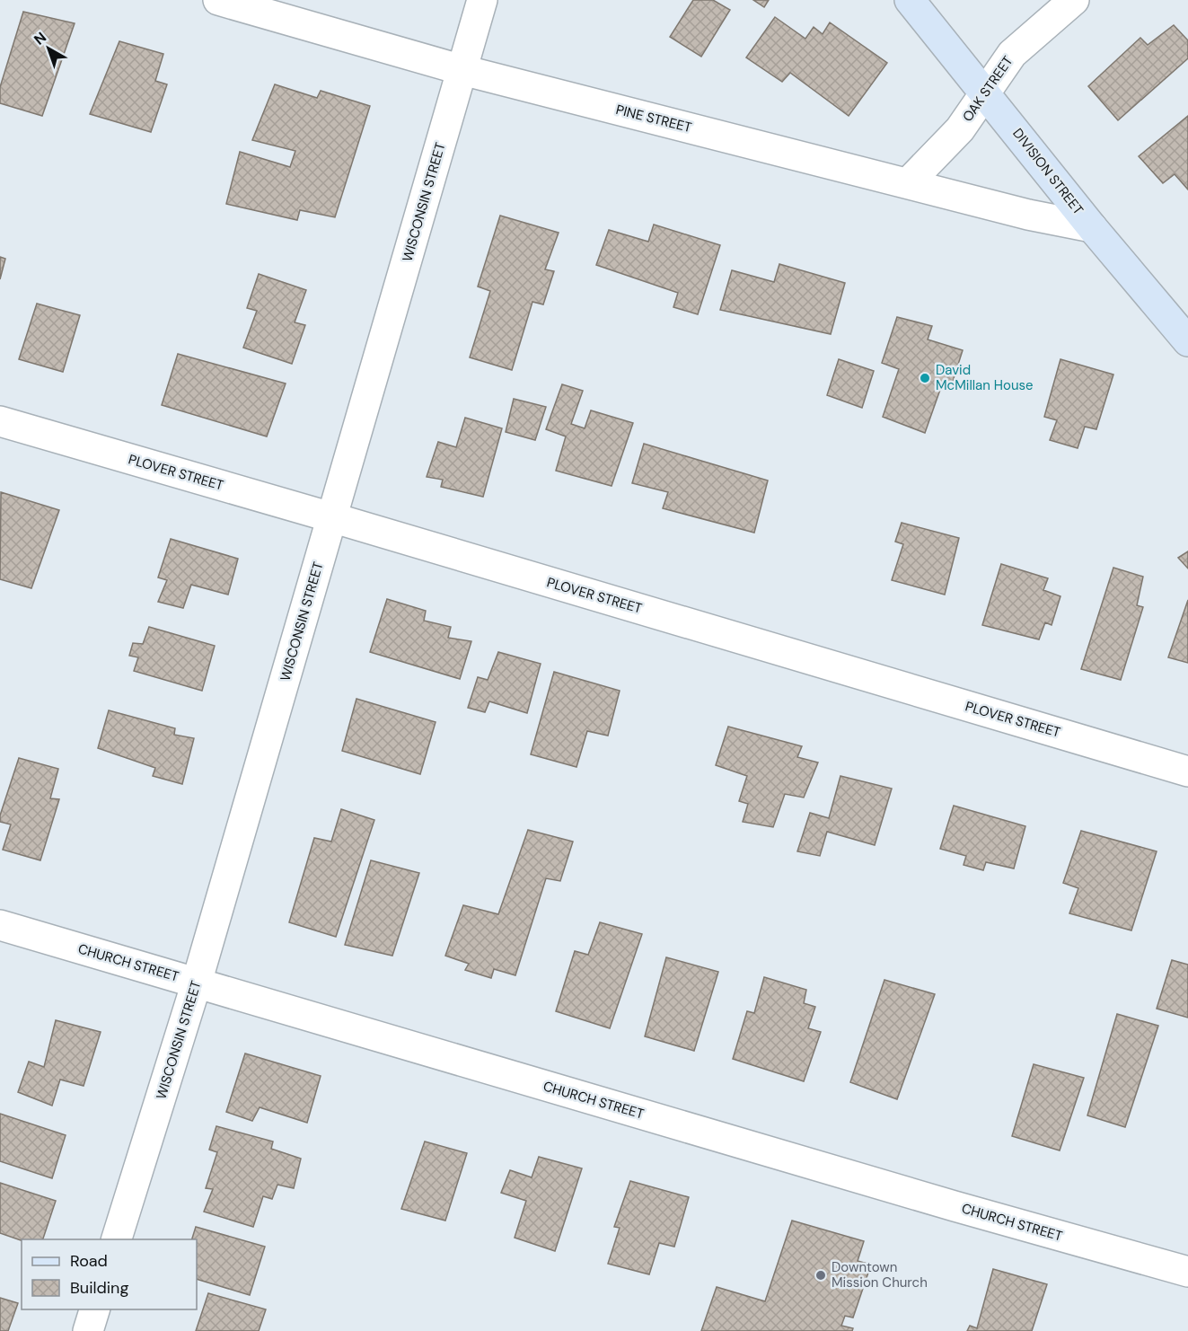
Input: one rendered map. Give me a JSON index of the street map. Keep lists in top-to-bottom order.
{
  "streets": {
    "main road": ["DIVISION STREET"],
    "street": [
      "OAK STREET",
      "PINE STREET",
      "WISCONSIN STREET",
      "PLOVER STREET",
      "CHURCH STREET"
    ]
  },
  "crossings": [
    ["OAK STREET", "PINE STREET"],
    ["OAK STREET", "DIVISION STREET"],
    ["PINE STREET", "DIVISION STREET"],
    ["PINE STREET", "WISCONSIN STREET"],
    ["WISCONSIN STREET", "PLOVER STREET"],
    ["WISCONSIN STREET", "CHURCH STREET"]
  ],
  "places": ["David McMillan House", "Downtown Mission Church"],
  "legend": ["Road", "Building"],
  "north": "top left"
}
